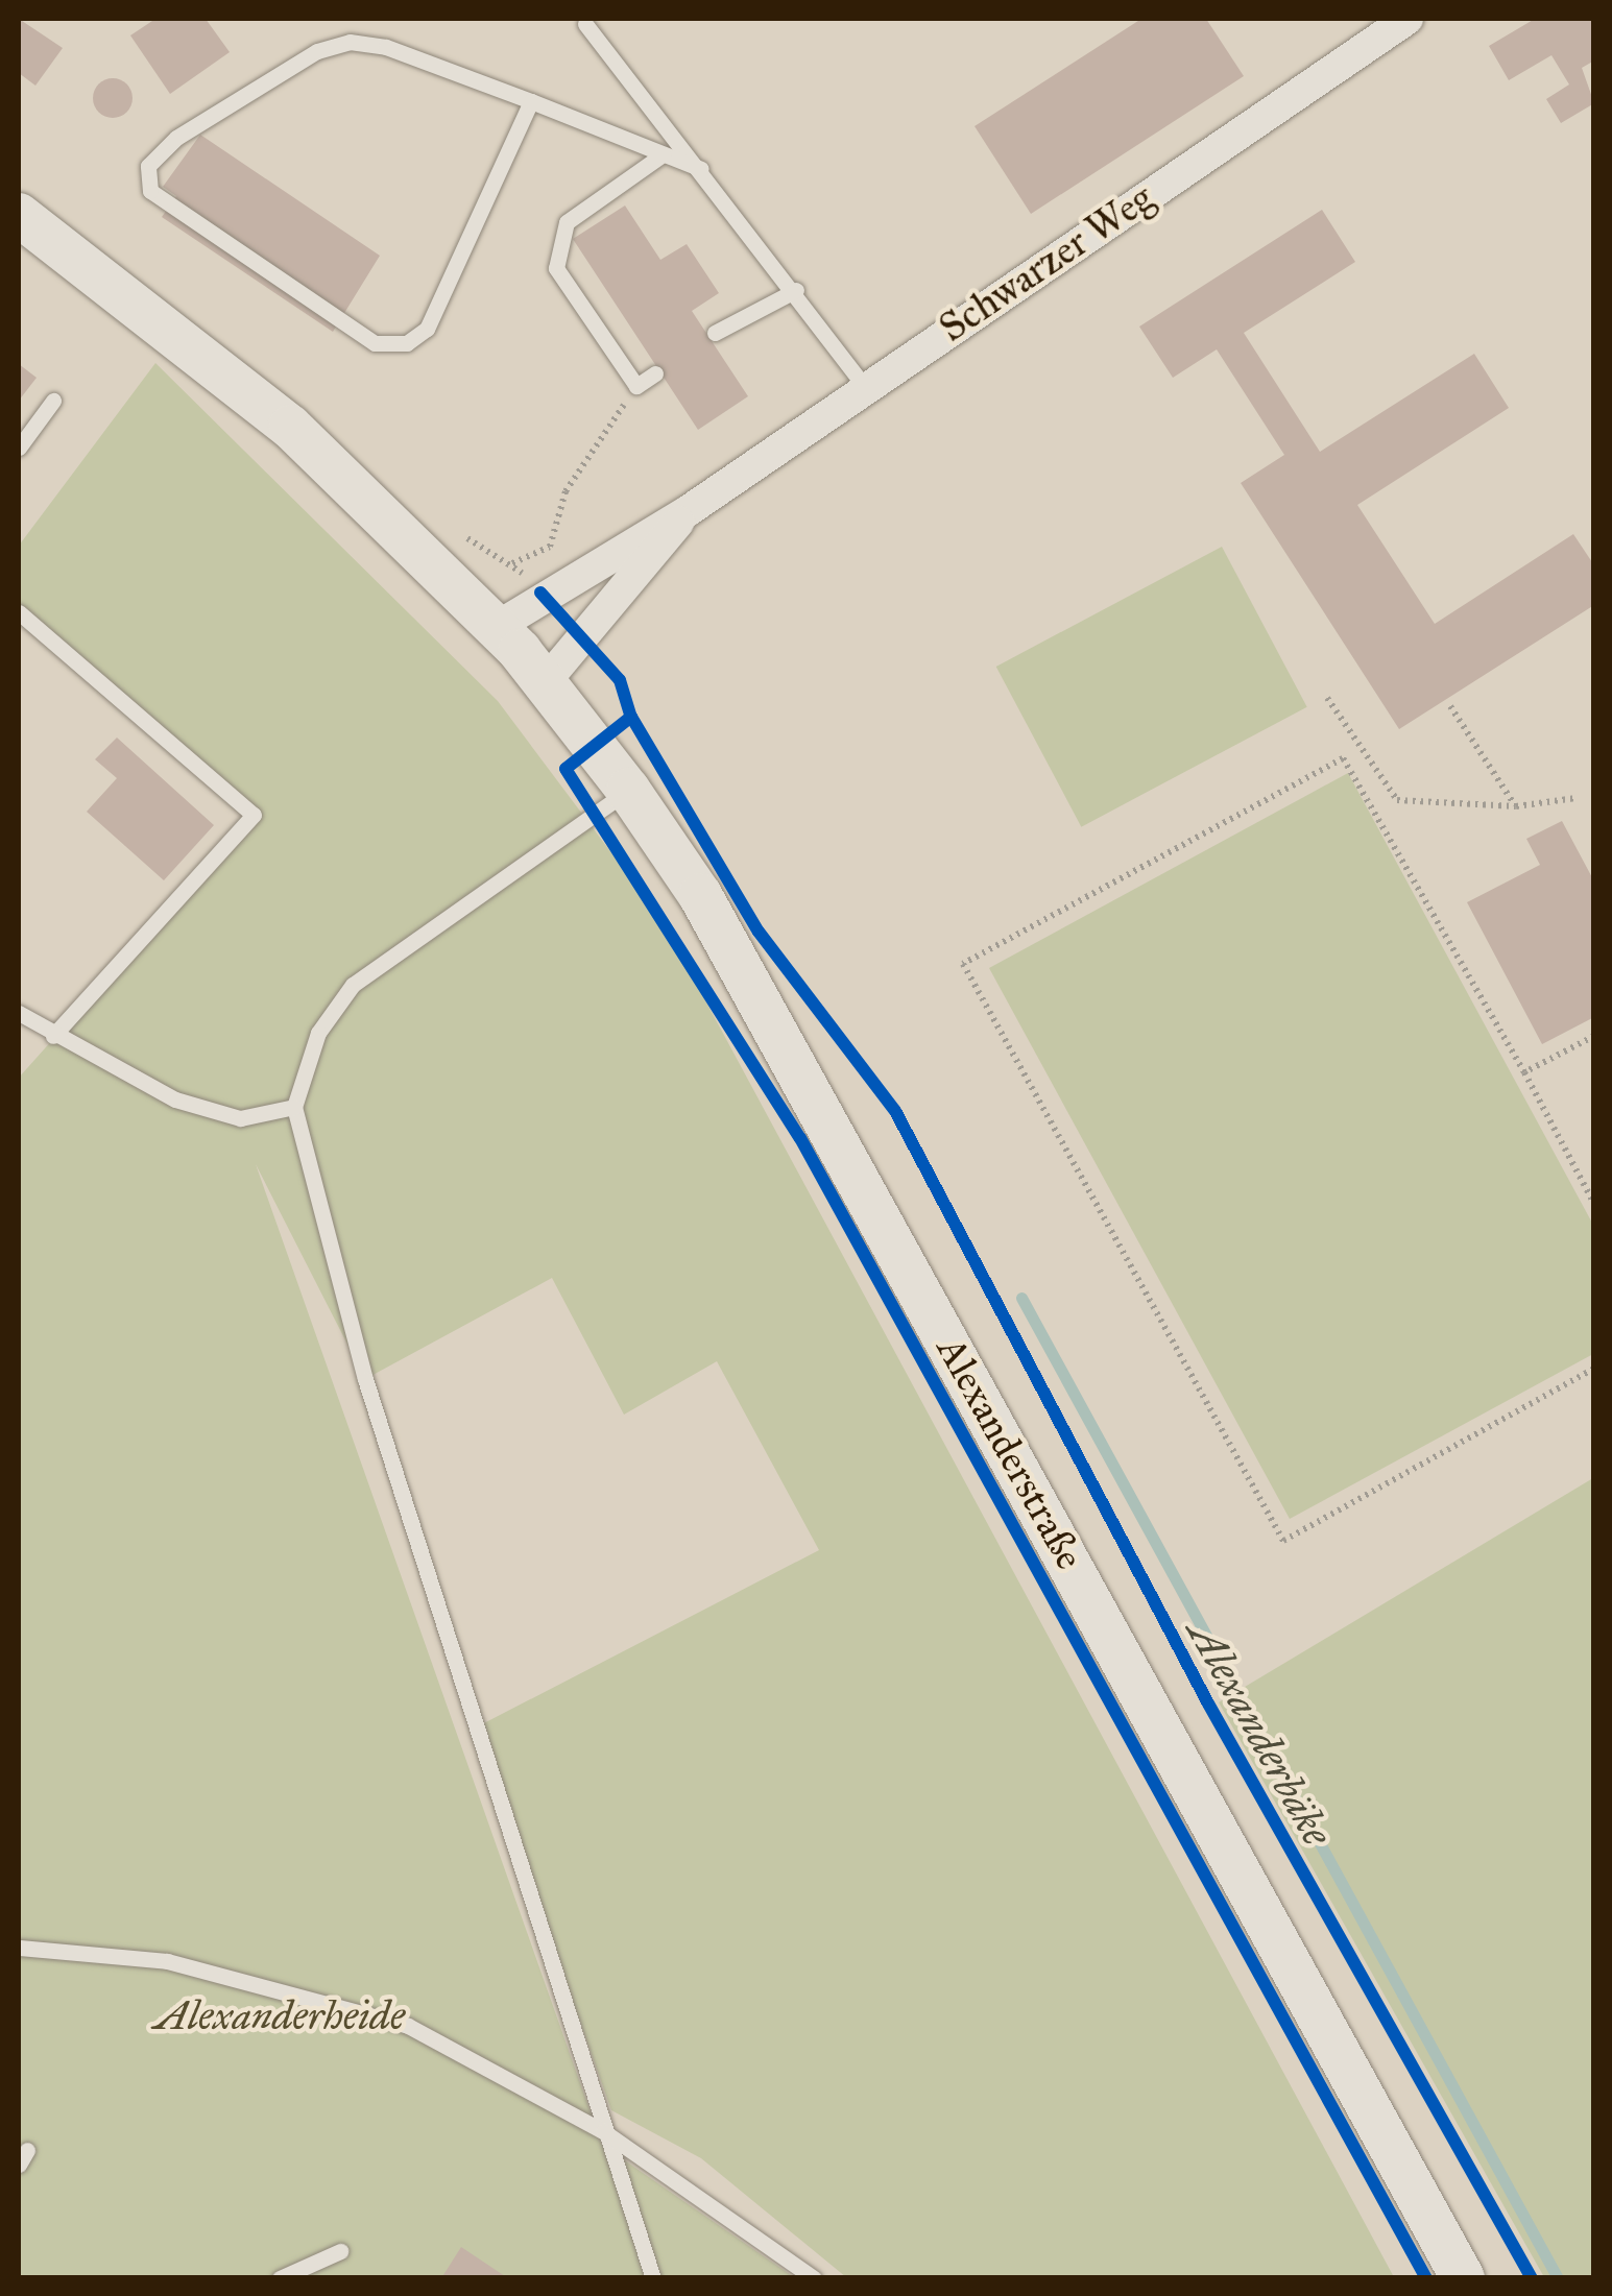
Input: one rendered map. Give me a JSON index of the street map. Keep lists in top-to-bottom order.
{
  "streets": {
    "main road": ["Alexanderstraße"],
    "street": ["Schwarzer Weg"]
  },
  "crossings": [
    ["Schwarzer Weg", "Alexanderstraße"]
  ],
  "water": ["Alexanderbäke"],
  "parks": ["Alexanderheide"]
}
